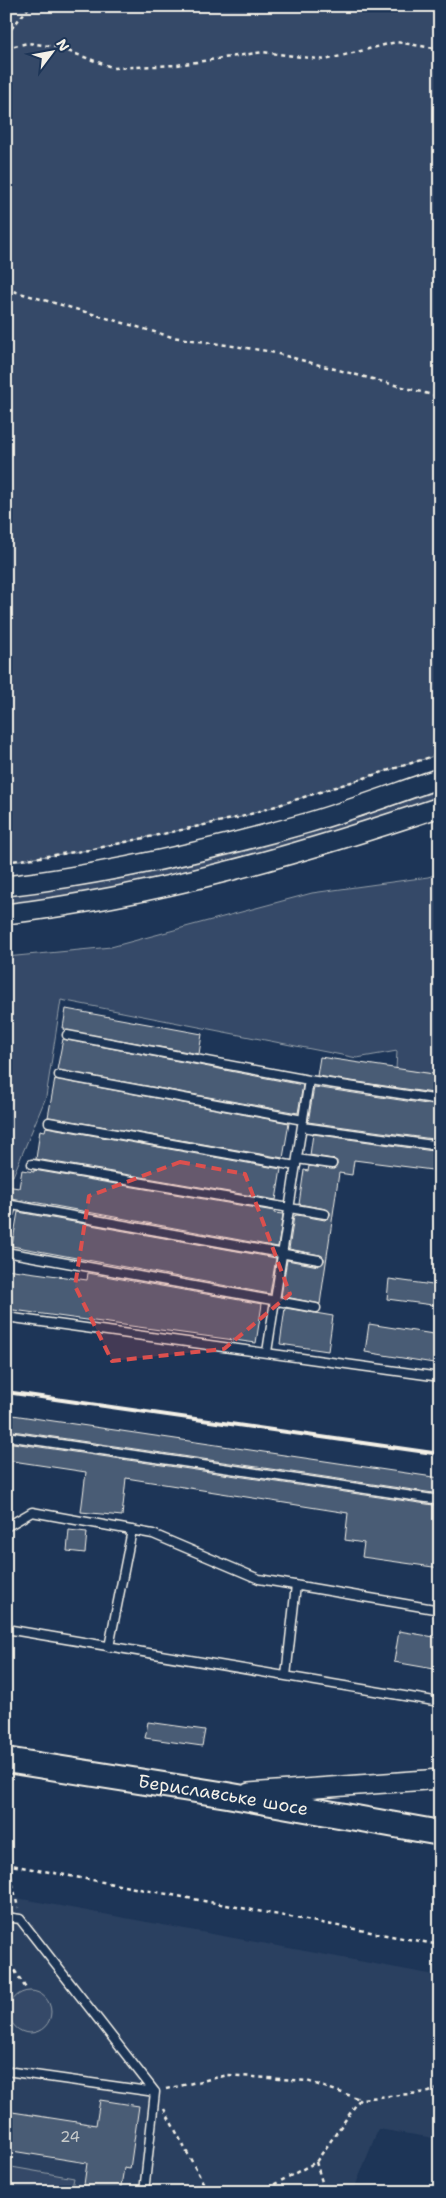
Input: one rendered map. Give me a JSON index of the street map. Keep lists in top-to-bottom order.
{
  "streets": {
    "main road": ["Бериславське шосе"]
  },
  "house_numbers": ["24"],
  "north": "top right"
}
